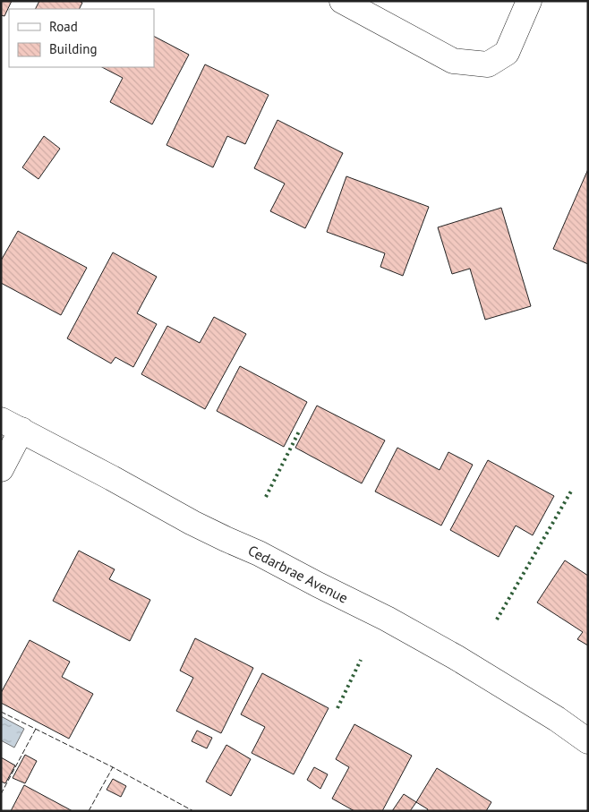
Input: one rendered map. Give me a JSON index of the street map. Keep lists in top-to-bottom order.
{
  "streets": {
    "street": ["Cedarbrae Avenue"]
  },
  "legend": ["Road", "Building"]
}
